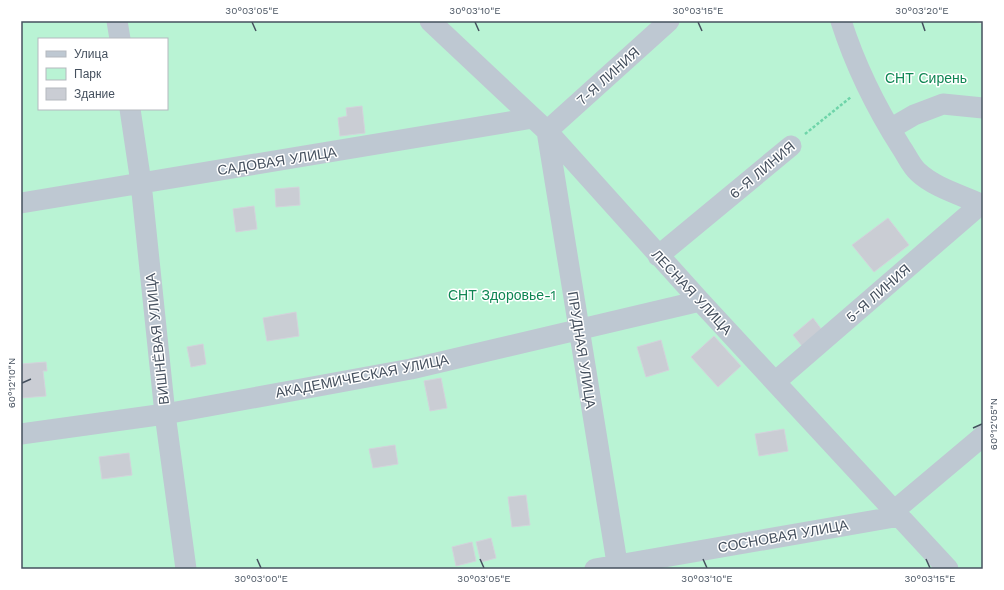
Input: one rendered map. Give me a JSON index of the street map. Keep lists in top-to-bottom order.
{
  "streets": {
    "street": [
      "7-Я ЛИНИЯ",
      "САДОВАЯ УЛИЦА",
      "6-Я ЛИНИЯ",
      "ЛЕСНАЯ УЛИЦА",
      "5-Я ЛИНИЯ",
      "ВИШНЁВАЯ УЛИЦА",
      "ПРУДНАЯ УЛИЦА",
      "АКАДЕМИЧЕСКАЯ УЛИЦА",
      "СОСНОВАЯ УЛИЦА"
    ]
  },
  "crossings": [
    ["7-Я ЛИНИЯ", "САДОВАЯ УЛИЦА"],
    ["7-Я ЛИНИЯ", "ЛЕСНАЯ УЛИЦА"],
    ["7-Я ЛИНИЯ", "ПРУДНАЯ УЛИЦА"],
    ["САДОВАЯ УЛИЦА", "ЛЕСНАЯ УЛИЦА"],
    ["САДОВАЯ УЛИЦА", "ВИШНЁВАЯ УЛИЦА"],
    ["САДОВАЯ УЛИЦА", "ПРУДНАЯ УЛИЦА"],
    ["6-Я ЛИНИЯ", "ЛЕСНАЯ УЛИЦА"],
    ["ЛЕСНАЯ УЛИЦА", "5-Я ЛИНИЯ"],
    ["ЛЕСНАЯ УЛИЦА", "ПРУДНАЯ УЛИЦА"],
    ["ЛЕСНАЯ УЛИЦА", "АКАДЕМИЧЕСКАЯ УЛИЦА"],
    ["ЛЕСНАЯ УЛИЦА", "СОСНОВАЯ УЛИЦА"],
    ["ВИШНЁВАЯ УЛИЦА", "АКАДЕМИЧЕСКАЯ УЛИЦА"],
    ["ПРУДНАЯ УЛИЦА", "АКАДЕМИЧЕСКАЯ УЛИЦА"],
    ["ПРУДНАЯ УЛИЦА", "СОСНОВАЯ УЛИЦА"]
  ],
  "parks": ["СНТ Сирень", "СНТ Здоровье-1"],
  "legend": ["Улица", "Парк", "Здание"],
  "coordinates": [
    "30°03'05\"E",
    "30°03'10\"E",
    "30°03'15\"E",
    "30°03'20\"E",
    "60°12'10\"N",
    "60°12'05\"N",
    "30°03'00\"E"
  ]
}
